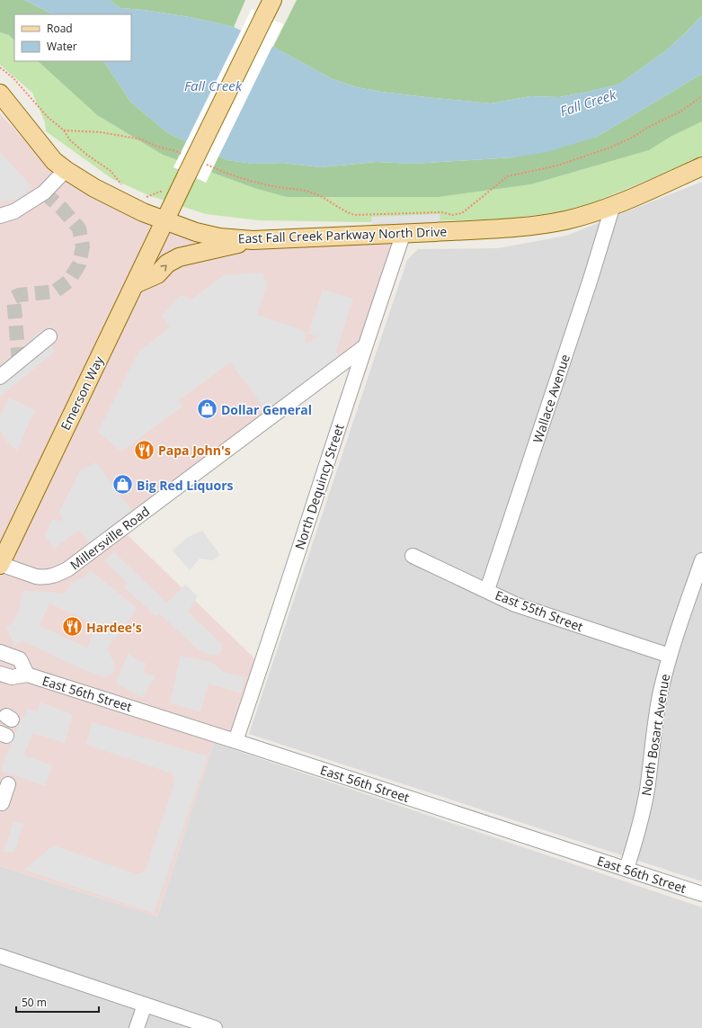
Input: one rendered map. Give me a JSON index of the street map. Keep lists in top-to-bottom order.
{
  "streets": {
    "main road": ["East Fall Creek Parkway North Drive", "Emerson Way"],
    "street": [
      "Wallace Avenue",
      "North Dequincy Street",
      "Millersville Road",
      "East 55th Street",
      "East 56th Street",
      "North Bosart Avenue"
    ]
  },
  "crossings": [
    ["East Fall Creek Parkway North Drive", "Emerson Way"],
    ["East Fall Creek Parkway North Drive", "Wallace Avenue"],
    ["East Fall Creek Parkway North Drive", "North Dequincy Street"],
    ["Emerson Way", "Millersville Road"],
    ["Wallace Avenue", "East 55th Street"],
    ["North Dequincy Street", "Millersville Road"],
    ["North Dequincy Street", "East 56th Street"],
    ["East 55th Street", "North Bosart Avenue"],
    ["East 56th Street", "North Bosart Avenue"]
  ],
  "water": ["Fall Creek"],
  "places": {
    "shop": ["Dollar General", "Big Red Liquors"],
    "restaurant": ["Papa John's", "Hardee's"]
  },
  "legend": ["Road", "Water"],
  "scale_bar": "50 m"
}
